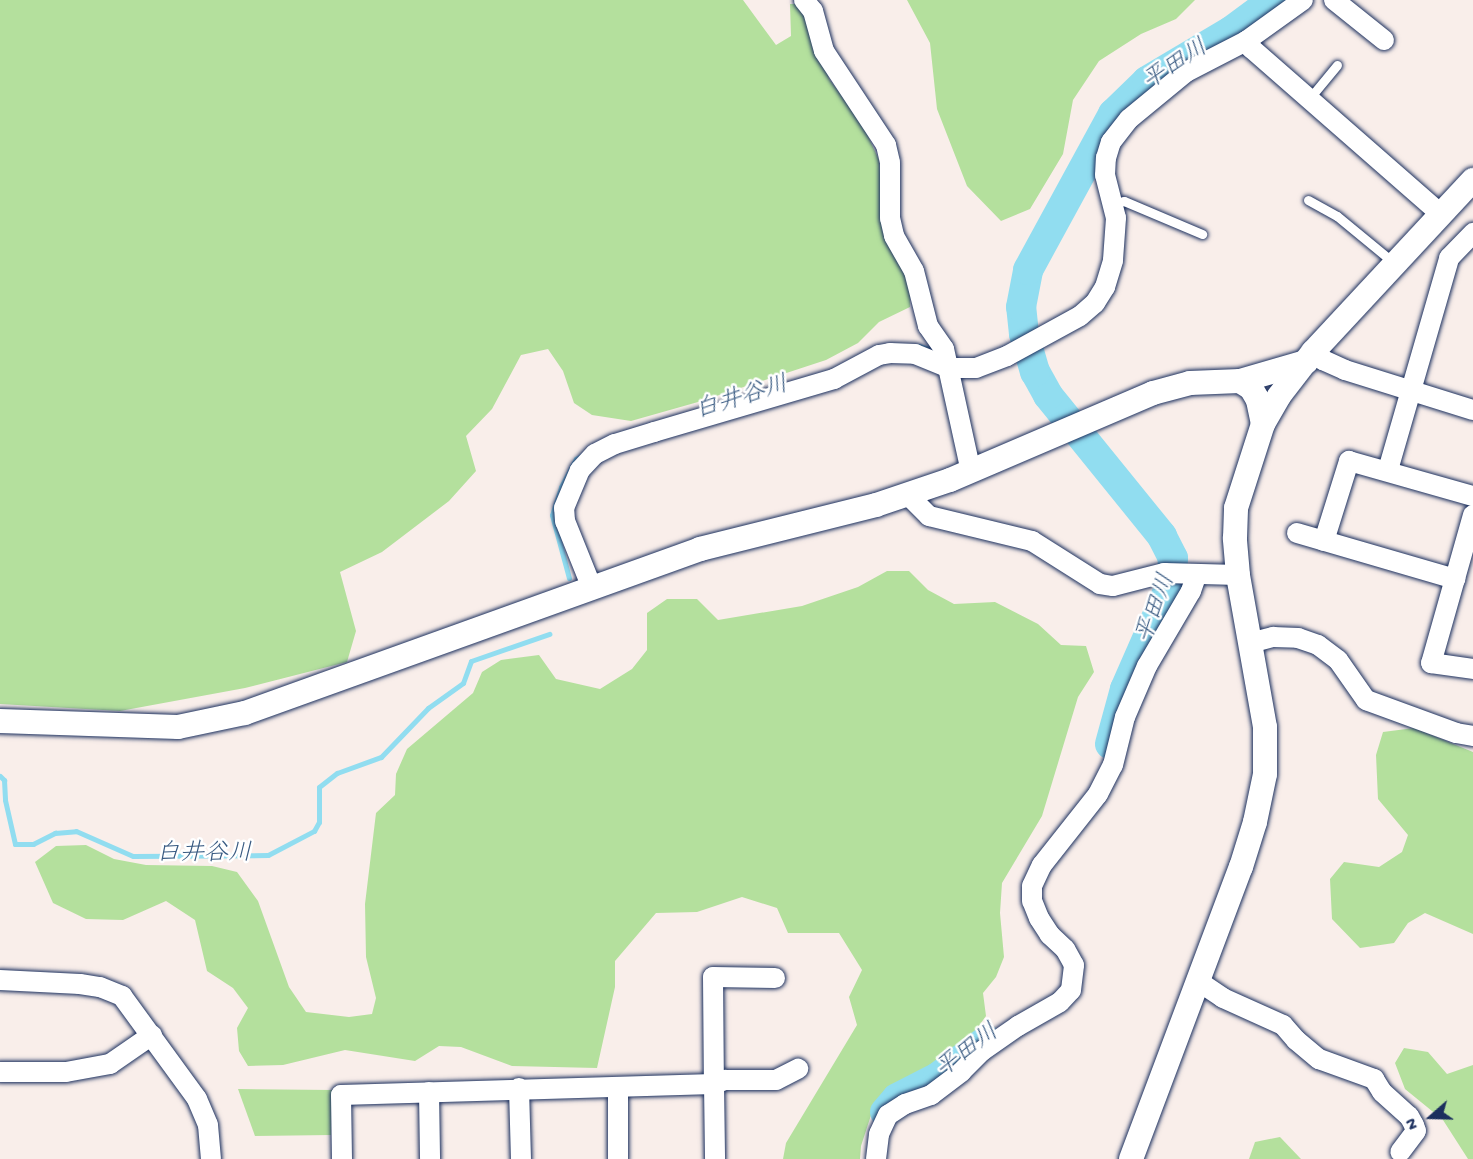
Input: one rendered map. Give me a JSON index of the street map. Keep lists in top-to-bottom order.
{
  "water": ["平田川", "白井谷川"],
  "north": "left"
}
